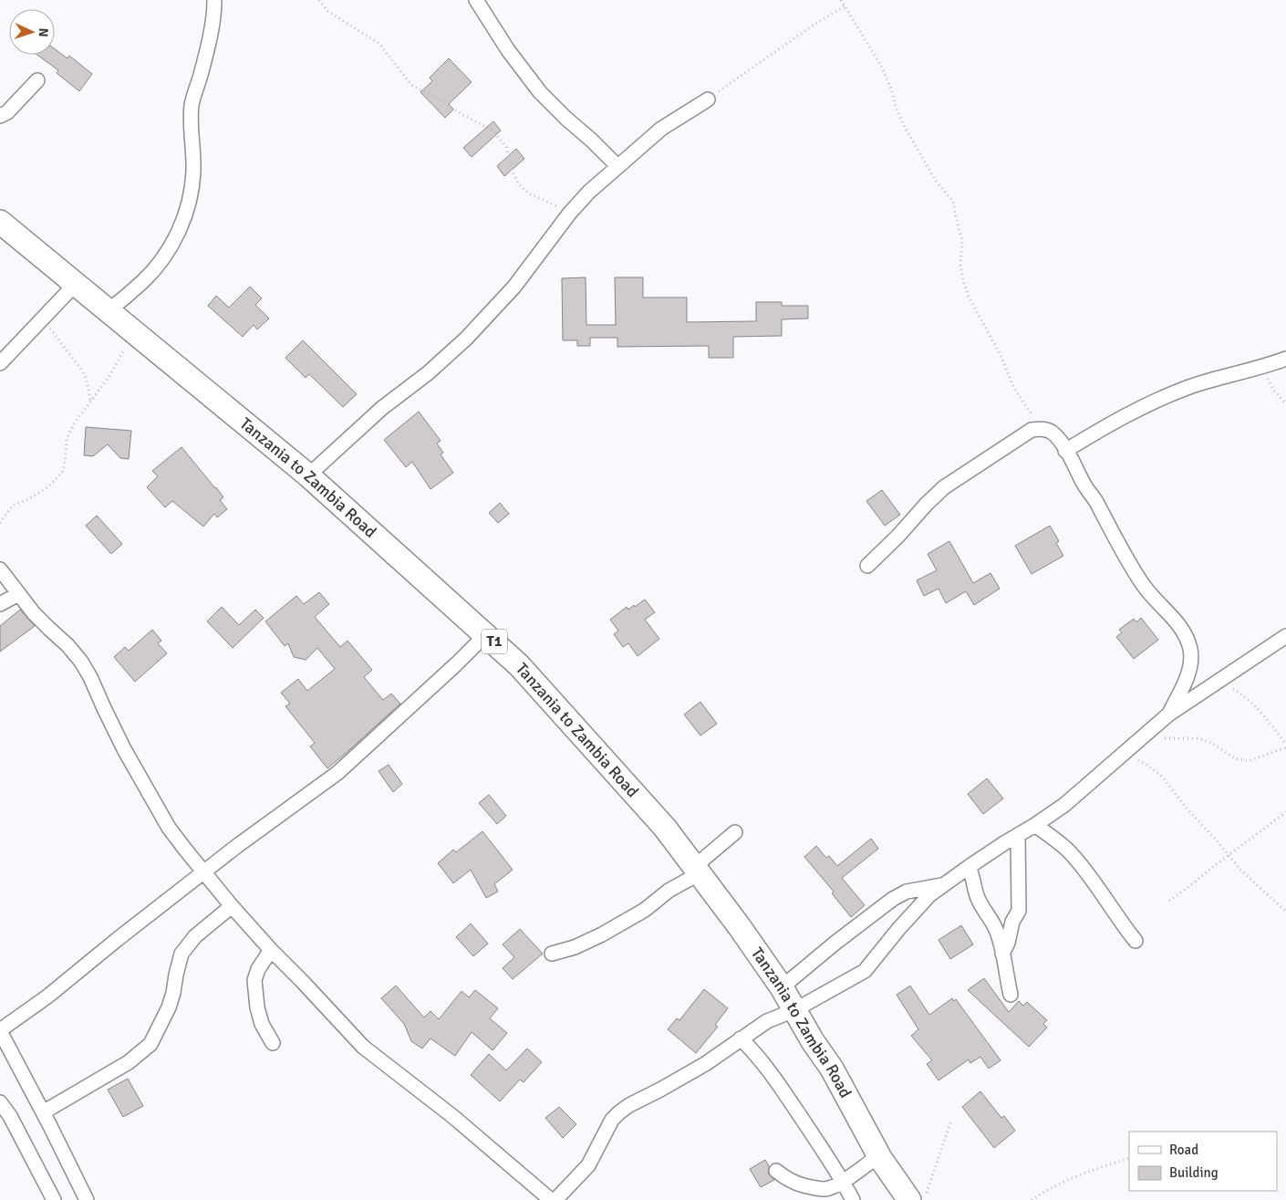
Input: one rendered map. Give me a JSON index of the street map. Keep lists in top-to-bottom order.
{
  "streets": {
    "highway": ["Tanzania to Zambia Road", "T1"]
  },
  "legend": ["Road", "Building"],
  "north": "right"
}
